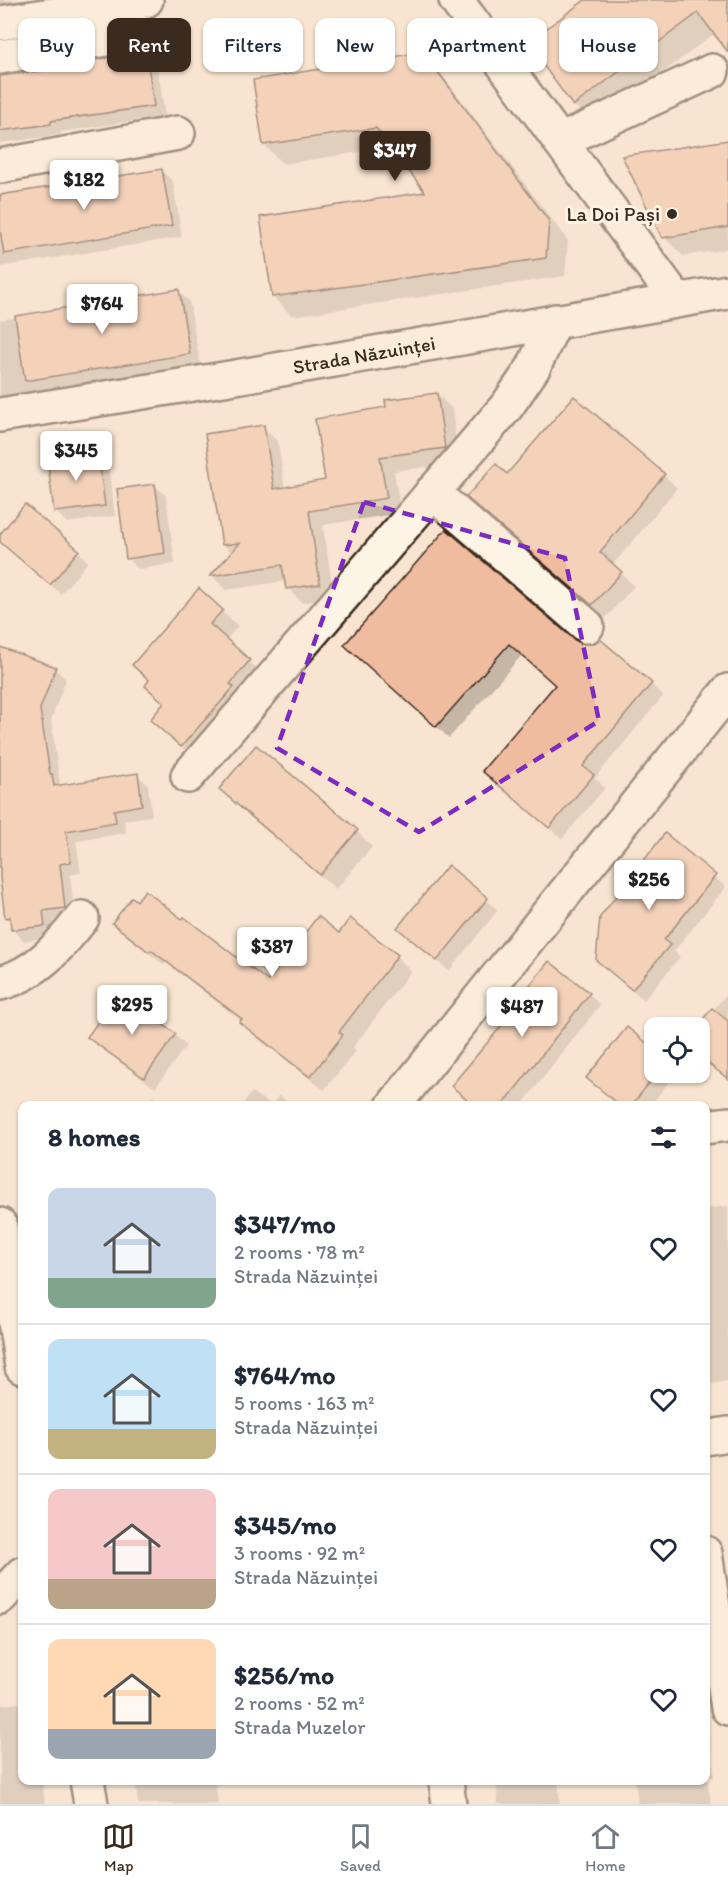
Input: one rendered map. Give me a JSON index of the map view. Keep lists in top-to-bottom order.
{
  "streets": {
    "street": ["Strada Năzuinței"]
  },
  "places": ["La Doi Pași"],
  "page": {
    "chip": [
      "Buy",
      "Rent",
      "Filters",
      "New",
      "Apartment",
      "House"
    ],
    "price": [
      "$347",
      "$182",
      "$764",
      "$345",
      "$256",
      "$387",
      "$295",
      "$487"
    ],
    "heading": "8 homes",
    "list": [
      {
        "name": "$347/mo",
        "note": "2 rooms · 78 m² · Strada Năzuinței"
      },
      {
        "name": "$764/mo",
        "note": "5 rooms · 163 m² · Strada Năzuinței"
      },
      {
        "name": "$345/mo",
        "note": "3 rooms · 92 m² · Strada Năzuinței"
      },
      {
        "name": "$256/mo",
        "note": "2 rooms · 52 m² · Strada Muzelor"
      }
    ],
    "tabs": ["Map", "Saved", "Home"]
  }
}
